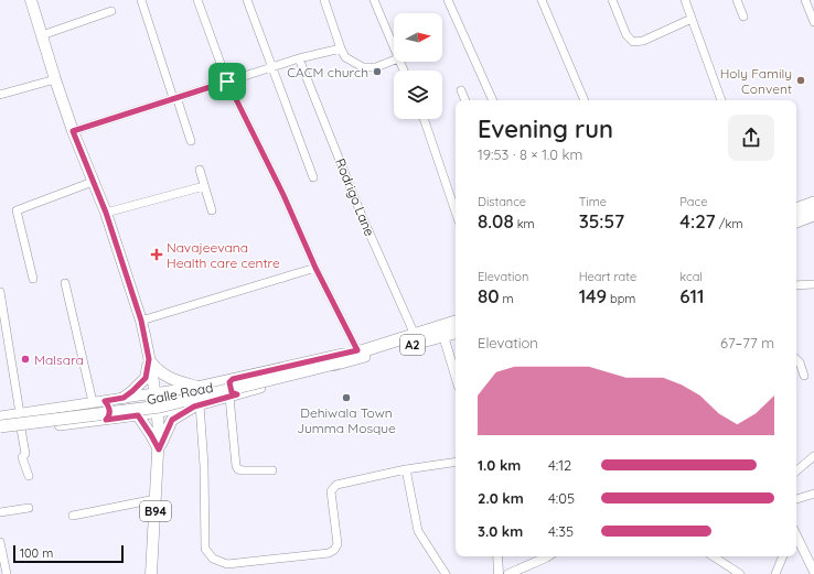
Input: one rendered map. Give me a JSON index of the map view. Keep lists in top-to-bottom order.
{
  "streets": {
    "highway": ["A2", "Galle Road"],
    "main road": ["B94"],
    "street": ["Rodrigo Lane"]
  },
  "crossings": [
    ["Rodrigo Lane", "Galle Road"]
  ],
  "places": {
    "other": [
      "CACM church",
      "Holy Family Convent",
      "Malsara",
      "Dehiwala Town Jumma Mosque"
    ],
    "health": ["Navajeevana Health care centre"]
  },
  "scale_bar": "100 m",
  "north": "right",
  "page": {
    "heading": ["Evening run", "19:53 · 8 × 1.0 km"],
    "stats": [
      ["Distance", "8.08 km"],
      ["Time", "35:57"],
      ["Pace", "4:27 /km"],
      ["Elevation", "80 m"],
      ["Heart rate", "149 bpm"],
      ["kcal", "611"]
    ],
    "chart": ["Elevation", "67–77 m"],
    "list": [
      {
        "name": "1.0 km",
        "note": "4:12"
      },
      {
        "name": "2.0 km",
        "note": "4:05"
      },
      {
        "name": "3.0 km",
        "note": "4:35"
      }
    ],
    "scale": "100 m"
  }
}
